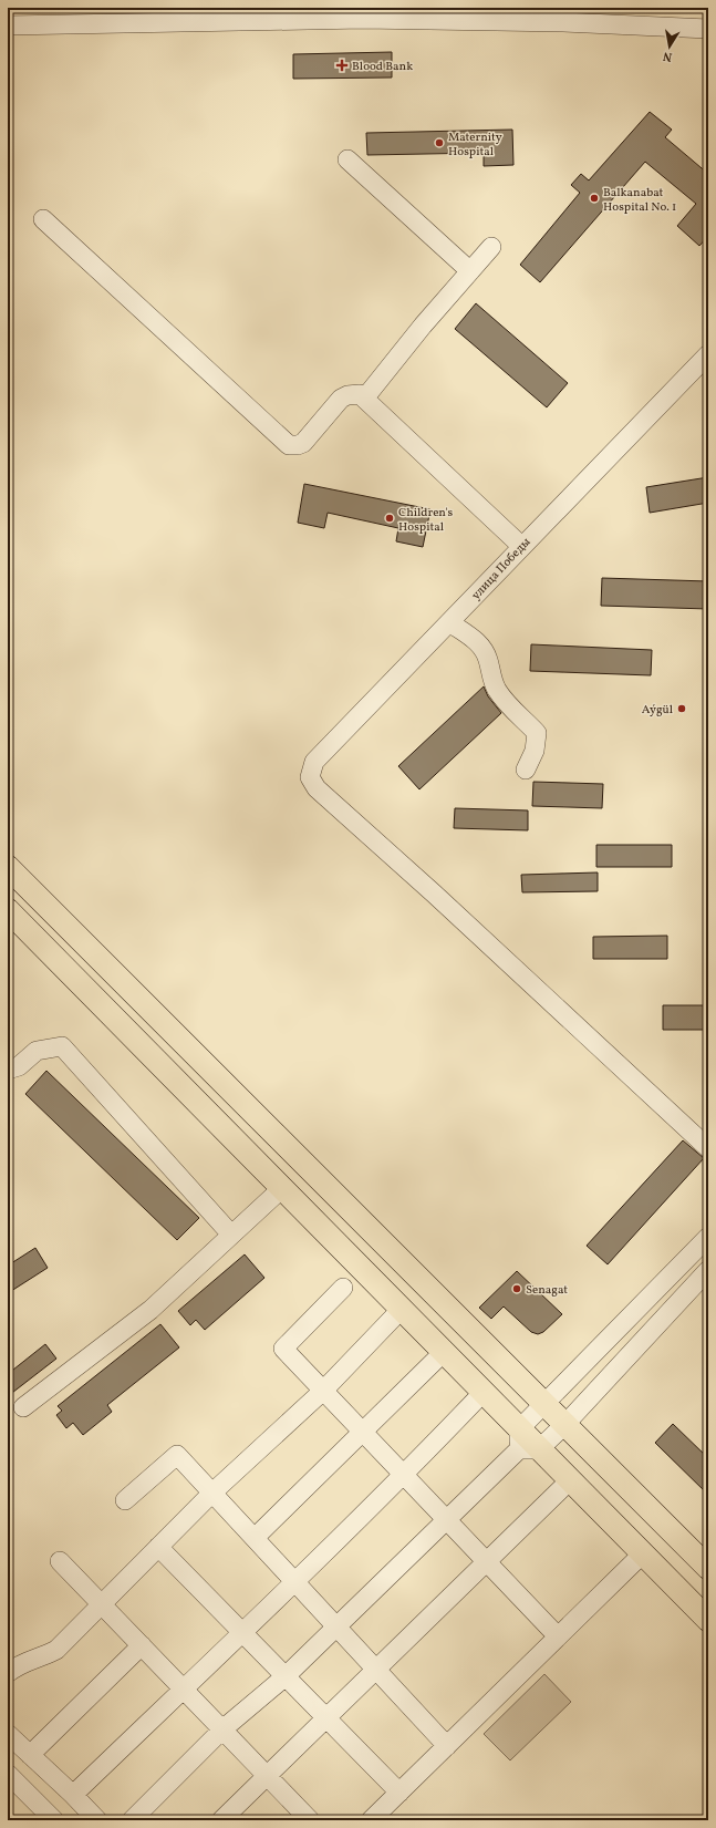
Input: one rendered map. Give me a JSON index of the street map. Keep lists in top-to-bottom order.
{
  "streets": {
    "street": ["улица Победы"]
  },
  "places": {
    "health": ["Blood Bank"],
    "other": [
      "Maternity Hospital",
      "Balkanabat Hospital No. 1",
      "Children's Hospital",
      "Aýgül",
      "Senagat"
    ]
  },
  "north": "bottom"
}
